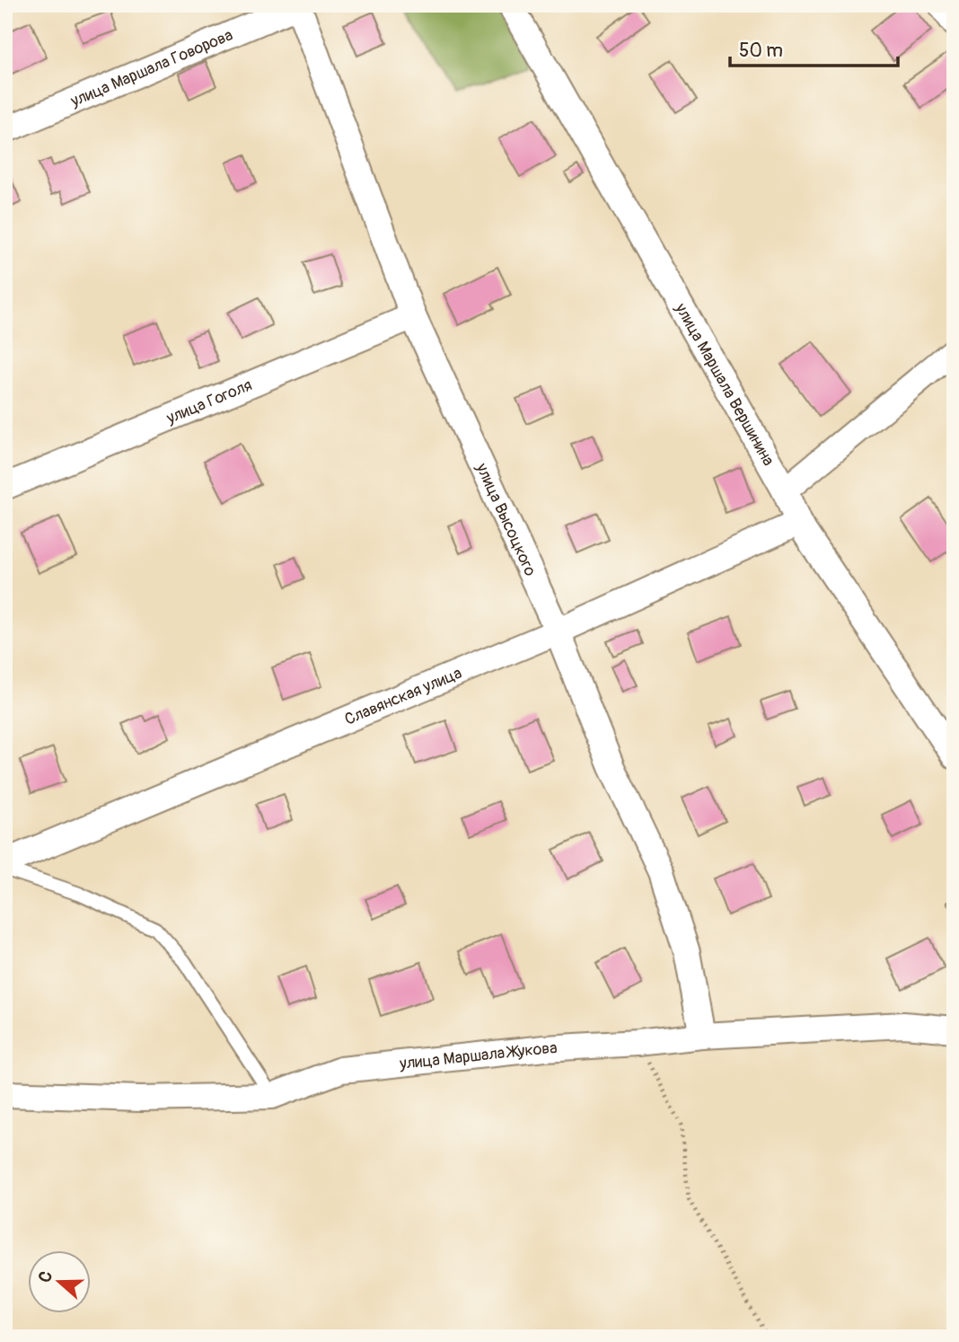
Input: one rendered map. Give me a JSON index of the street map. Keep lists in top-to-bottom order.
{
  "streets": {
    "street": [
      "улица Маршала Говорова",
      "улица Маршала Вершинина",
      "улица Гоголя",
      "улица Высоцкого",
      "Славянская улица",
      "улица Маршала Жукова"
    ]
  },
  "crossings": [
    ["улица Маршала Говорова", "улица Высоцкого"],
    ["улица Маршала Вершинина", "Славянская улица"],
    ["улица Гоголя", "улица Высоцкого"],
    ["улица Высоцкого", "Славянская улица"],
    ["улица Высоцкого", "улица Маршала Жукова"]
  ],
  "scale_bar": "50 m",
  "north": "left"
}
